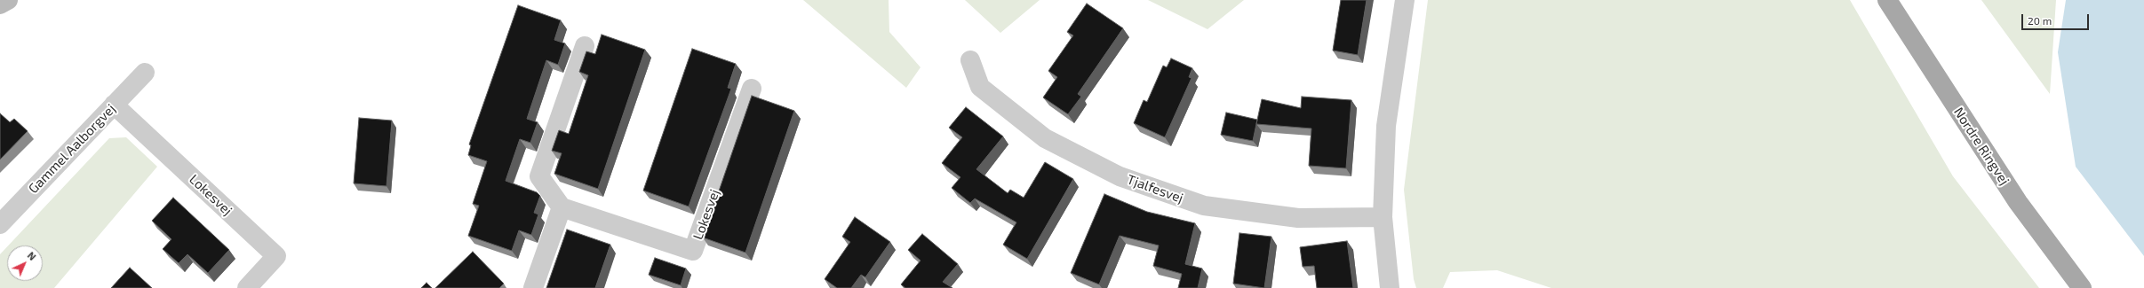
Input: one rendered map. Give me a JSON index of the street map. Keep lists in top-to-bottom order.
{
  "streets": {
    "main road": ["Nordre Ringvej"],
    "street": ["Gammel Aalborgvej", "Tjalfesvej", "Lokesvej"]
  },
  "crossings": [
    ["Gammel Aalborgvej", "Lokesvej"]
  ],
  "scale_bar": "20 m",
  "north": "top right"
}
